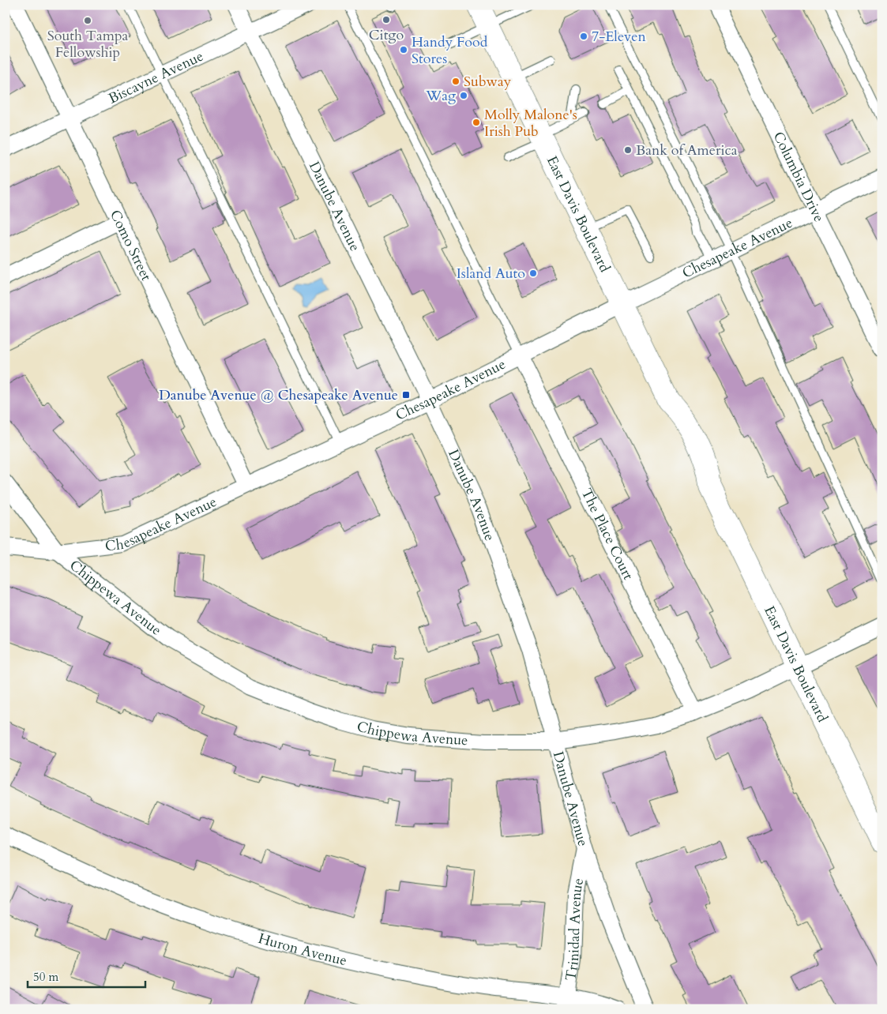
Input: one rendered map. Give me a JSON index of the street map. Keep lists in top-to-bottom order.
{
  "streets": {
    "street": [
      "Biscayne Avenue",
      "Columbia Drive",
      "Danube Avenue",
      "East Davis Boulevard",
      "Como Street",
      "Chesapeake Avenue",
      "The Place Court",
      "Chippewa Avenue",
      "Trinidad Avenue",
      "Huron Avenue"
    ]
  },
  "crossings": [
    ["Biscayne Avenue", "Danube Avenue"],
    ["Biscayne Avenue", "Como Street"],
    ["Columbia Drive", "Chesapeake Avenue"],
    ["Danube Avenue", "Chesapeake Avenue"],
    ["Danube Avenue", "Chippewa Avenue"],
    ["Danube Avenue", "Trinidad Avenue"],
    ["East Davis Boulevard", "Chesapeake Avenue"],
    ["East Davis Boulevard", "Chippewa Avenue"],
    ["Como Street", "Chesapeake Avenue"],
    ["Chesapeake Avenue", "The Place Court"],
    ["Chesapeake Avenue", "Chippewa Avenue"],
    ["The Place Court", "Chippewa Avenue"],
    ["Trinidad Avenue", "Huron Avenue"]
  ],
  "places": {
    "other": [
      "Citgo",
      "South Tampa Fellowship",
      "7-Eleven",
      "Handy Food Stores",
      "Subway",
      "Wag",
      "Molly Malone's Irish Pub",
      "Bank of America",
      "Island Auto"
    ],
    "transit": ["Danube Avenue @ Chesapeake Avenue"]
  },
  "scale_bar": "50 m"
}
